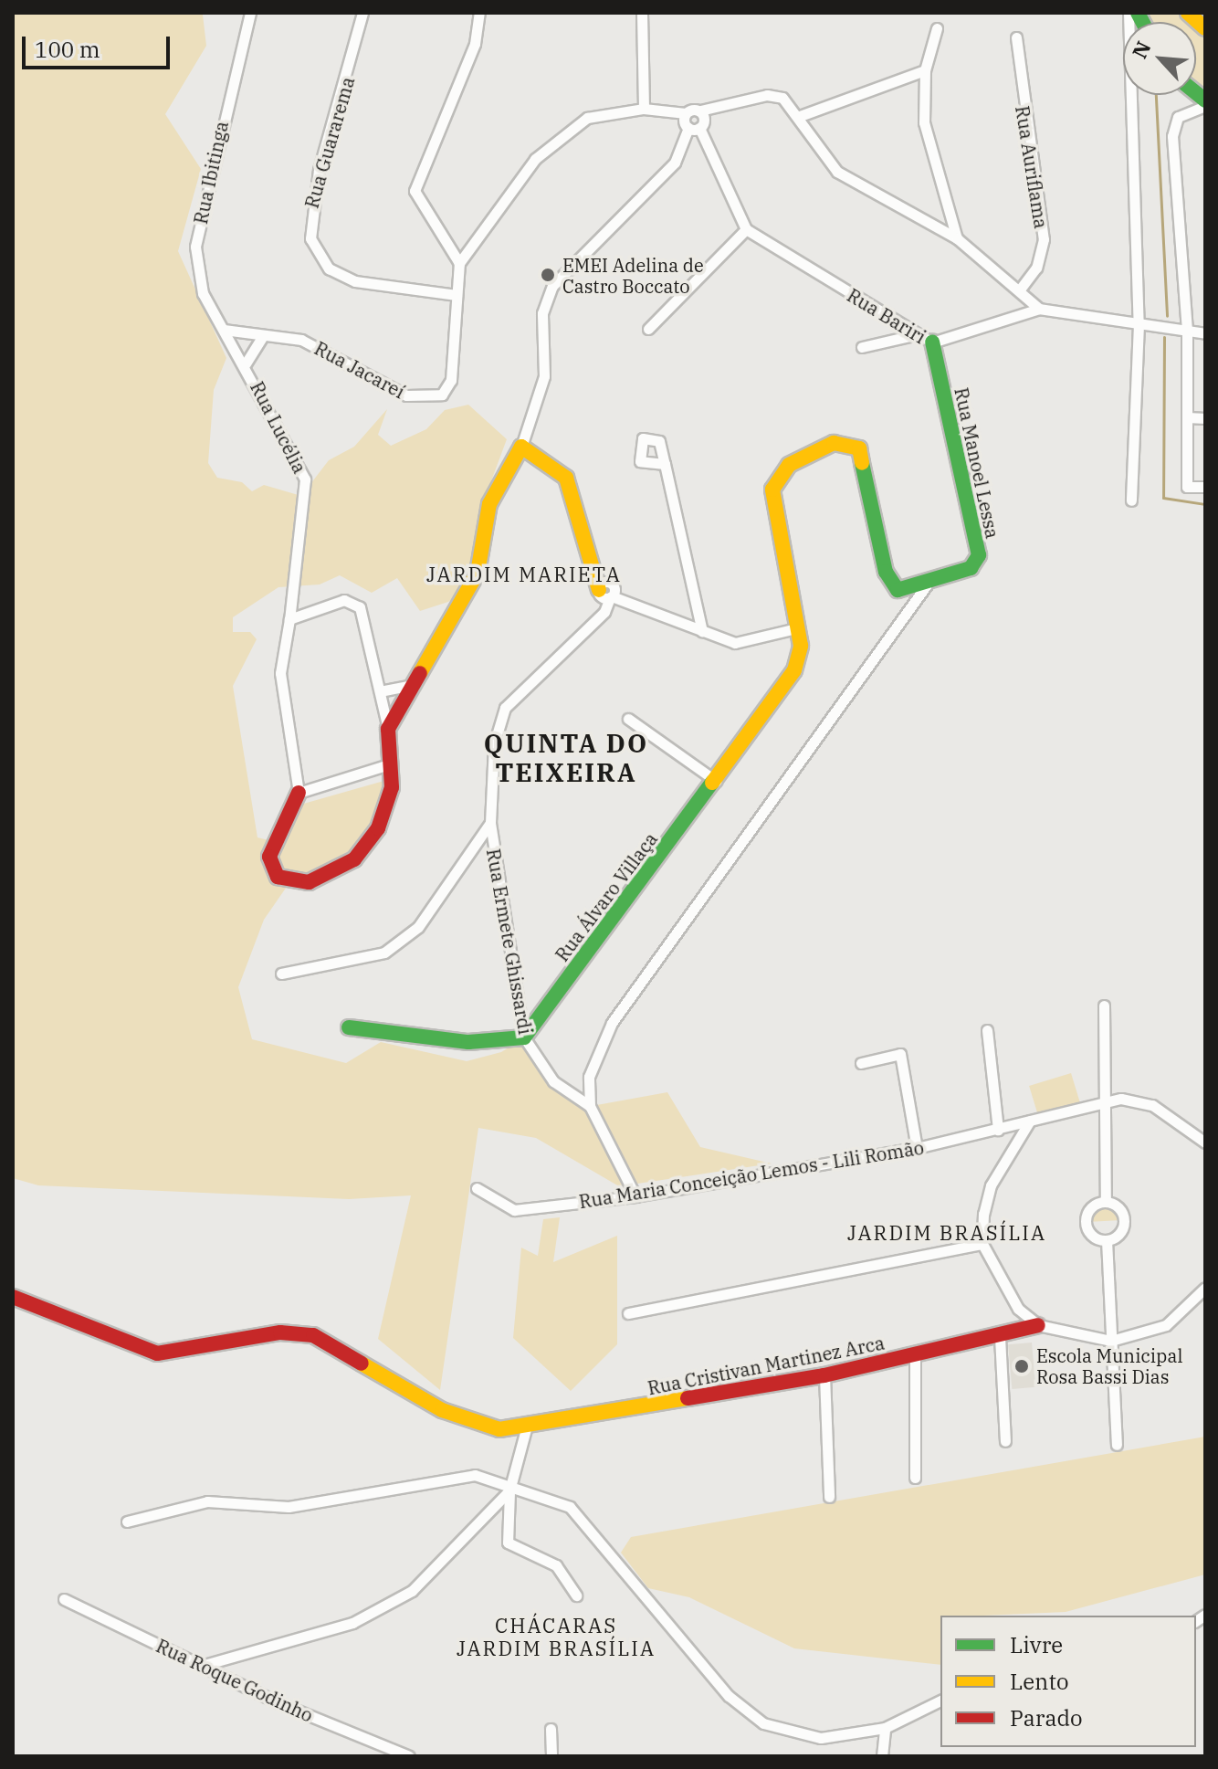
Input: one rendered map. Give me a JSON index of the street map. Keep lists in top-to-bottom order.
{
  "streets": {
    "main road": ["Rua Manoel Lessa", "Rua Álvaro Villaça", "Rua Cristivan Martinez Arca"],
    "street": [
      "Rua Guararema",
      "Rua Auriflama",
      "Rua Ibitinga",
      "Rua Bariri",
      "Rua Jacareí",
      "Rua Lucélia",
      "Rua Ermete Ghissardi",
      "Rua Maria Conceição Lemos - Lili Romão",
      "Rua Roque Godinho"
    ]
  },
  "crossings": [
    ["Rua Guararema", "Rua Jacareí"],
    ["Rua Ibitinga", "Rua Jacareí"],
    ["Rua Ibitinga", "Rua Lucélia"],
    ["Rua Bariri", "Rua Manoel Lessa"],
    ["Rua Jacareí", "Rua Lucélia"],
    ["Rua Manoel Lessa", "Rua Álvaro Villaça"],
    ["Rua Álvaro Villaça", "Rua Ermete Ghissardi"],
    ["Rua Ermete Ghissardi", "Rua Maria Conceição Lemos - Lili Romão"]
  ],
  "districts": [
    "JARDIM MARIETA",
    "QUINTA DO TEIXEIRA",
    "JARDIM BRASÍLIA",
    "CHÁCARAS JARDIM BRASÍLIA"
  ],
  "places": ["EMEI Adelina de Castro Boccato", "Escola Municipal Rosa Bassi Dias"],
  "legend": ["Livre", "Lento", "Parado"],
  "scale_bar": "100 m",
  "north": "top left"
}
